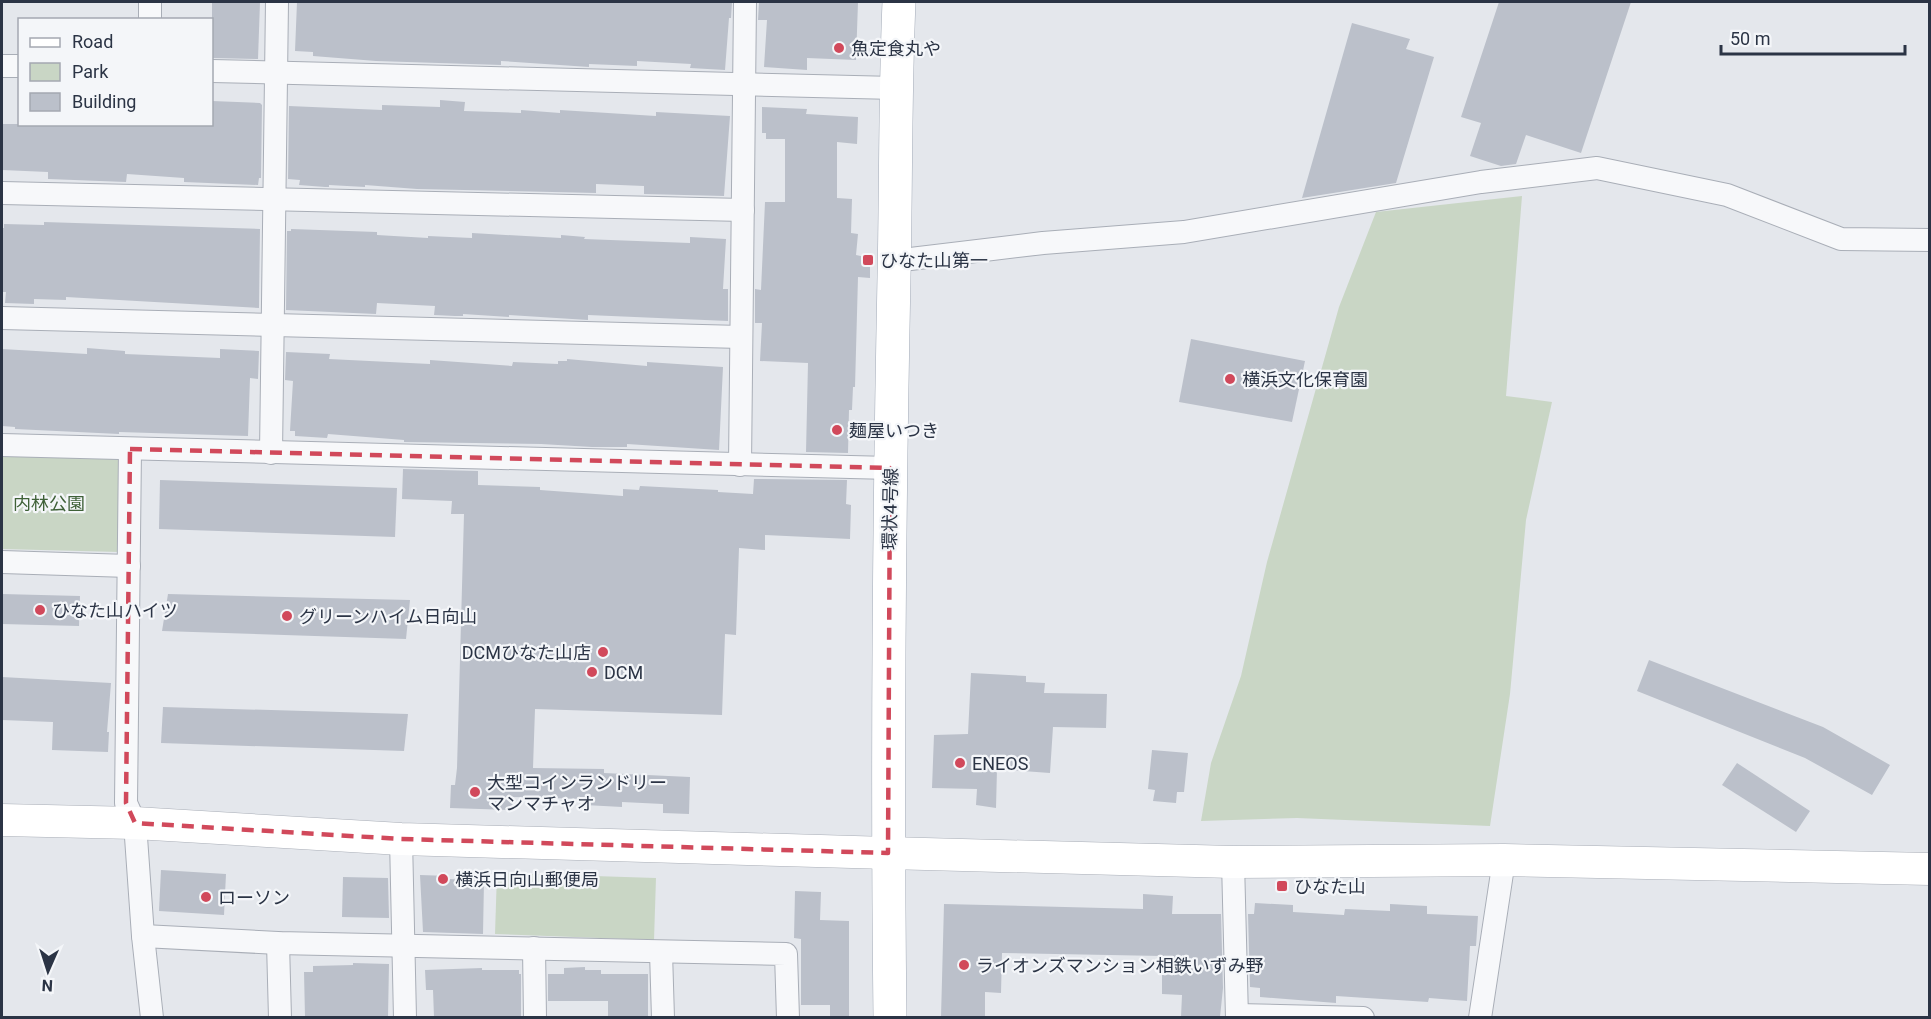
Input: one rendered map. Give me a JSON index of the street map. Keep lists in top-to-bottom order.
{
  "streets": {
    "main road": ["環状4号線"]
  },
  "parks": ["内林公園"],
  "places": {
    "other": [
      "魚定食丸や",
      "横浜文化保育園",
      "麺屋いつき",
      "ひなた山ハイツ",
      "グリーンハイム日向山",
      "DCMひなた山店",
      "DCM",
      "ENEOS",
      "大型コインランドリー マンマチャオ",
      "横浜日向山郵便局",
      "ローソン",
      "ライオンズマンション相鉄いずみ野"
    ],
    "transit": ["ひなた山第一", "ひなた山"]
  },
  "legend": ["Road", "Park", "Building"],
  "scale_bar": "50 m",
  "north": "bottom"
}
